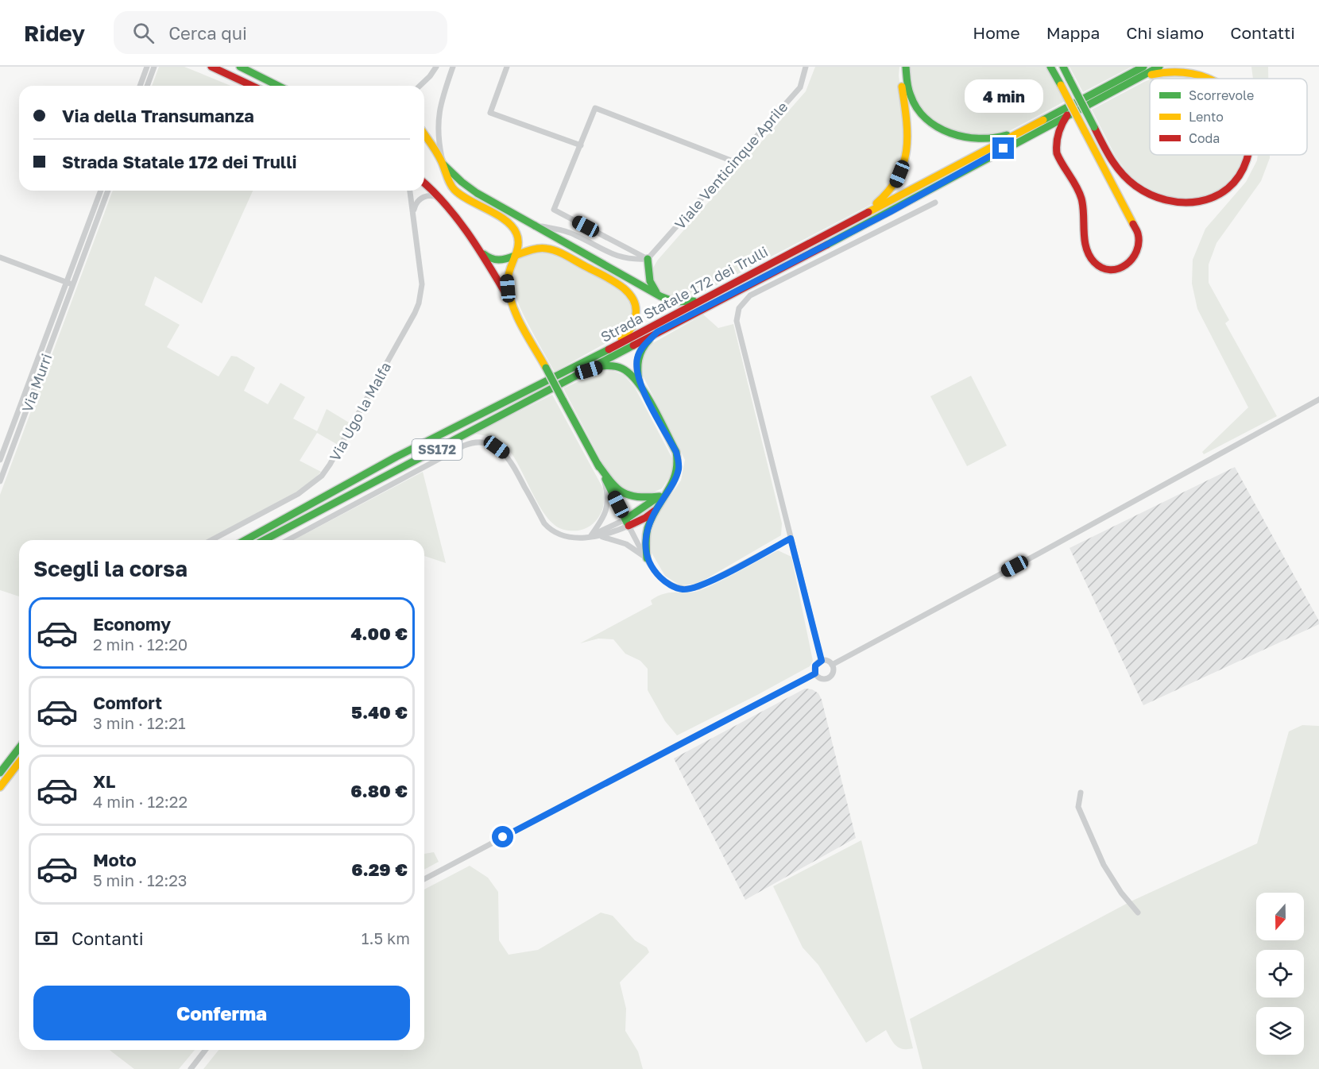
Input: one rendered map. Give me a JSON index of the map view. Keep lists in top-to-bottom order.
{
  "streets": {
    "main road": ["Strada Statale 172 dei Trulli", "SS172"],
    "street": ["Viale Venticinque Aprile", "Via Murri", "Via Ugo la Malfa"]
  },
  "legend": ["Scorrevole", "Lento", "Coda"],
  "north": "bottom",
  "page": {
    "header": "Ridey",
    "search": "Cerca qui",
    "nav": [
      "Home",
      "Mappa",
      "Chi siamo",
      "Contatti"
    ],
    "bubble": "4 min",
    "banner": ["Via della Transumanza", "Strada Statale 172 dei Trulli"],
    "heading": "Scegli la corsa",
    "list": [
      {
        "name": "Economy",
        "note": "2 min · 12:20",
        "value": "4.00 €"
      },
      {
        "name": "Comfort",
        "note": "3 min · 12:21",
        "value": "5.40 €"
      },
      {
        "name": "XL",
        "note": "4 min · 12:22",
        "value": "6.80 €"
      },
      {
        "name": "Moto",
        "note": "5 min · 12:23",
        "value": "6.29 €"
      }
    ],
    "pay": ["Contanti", "1.5 km"],
    "buttons": "Conferma"
  }
}
